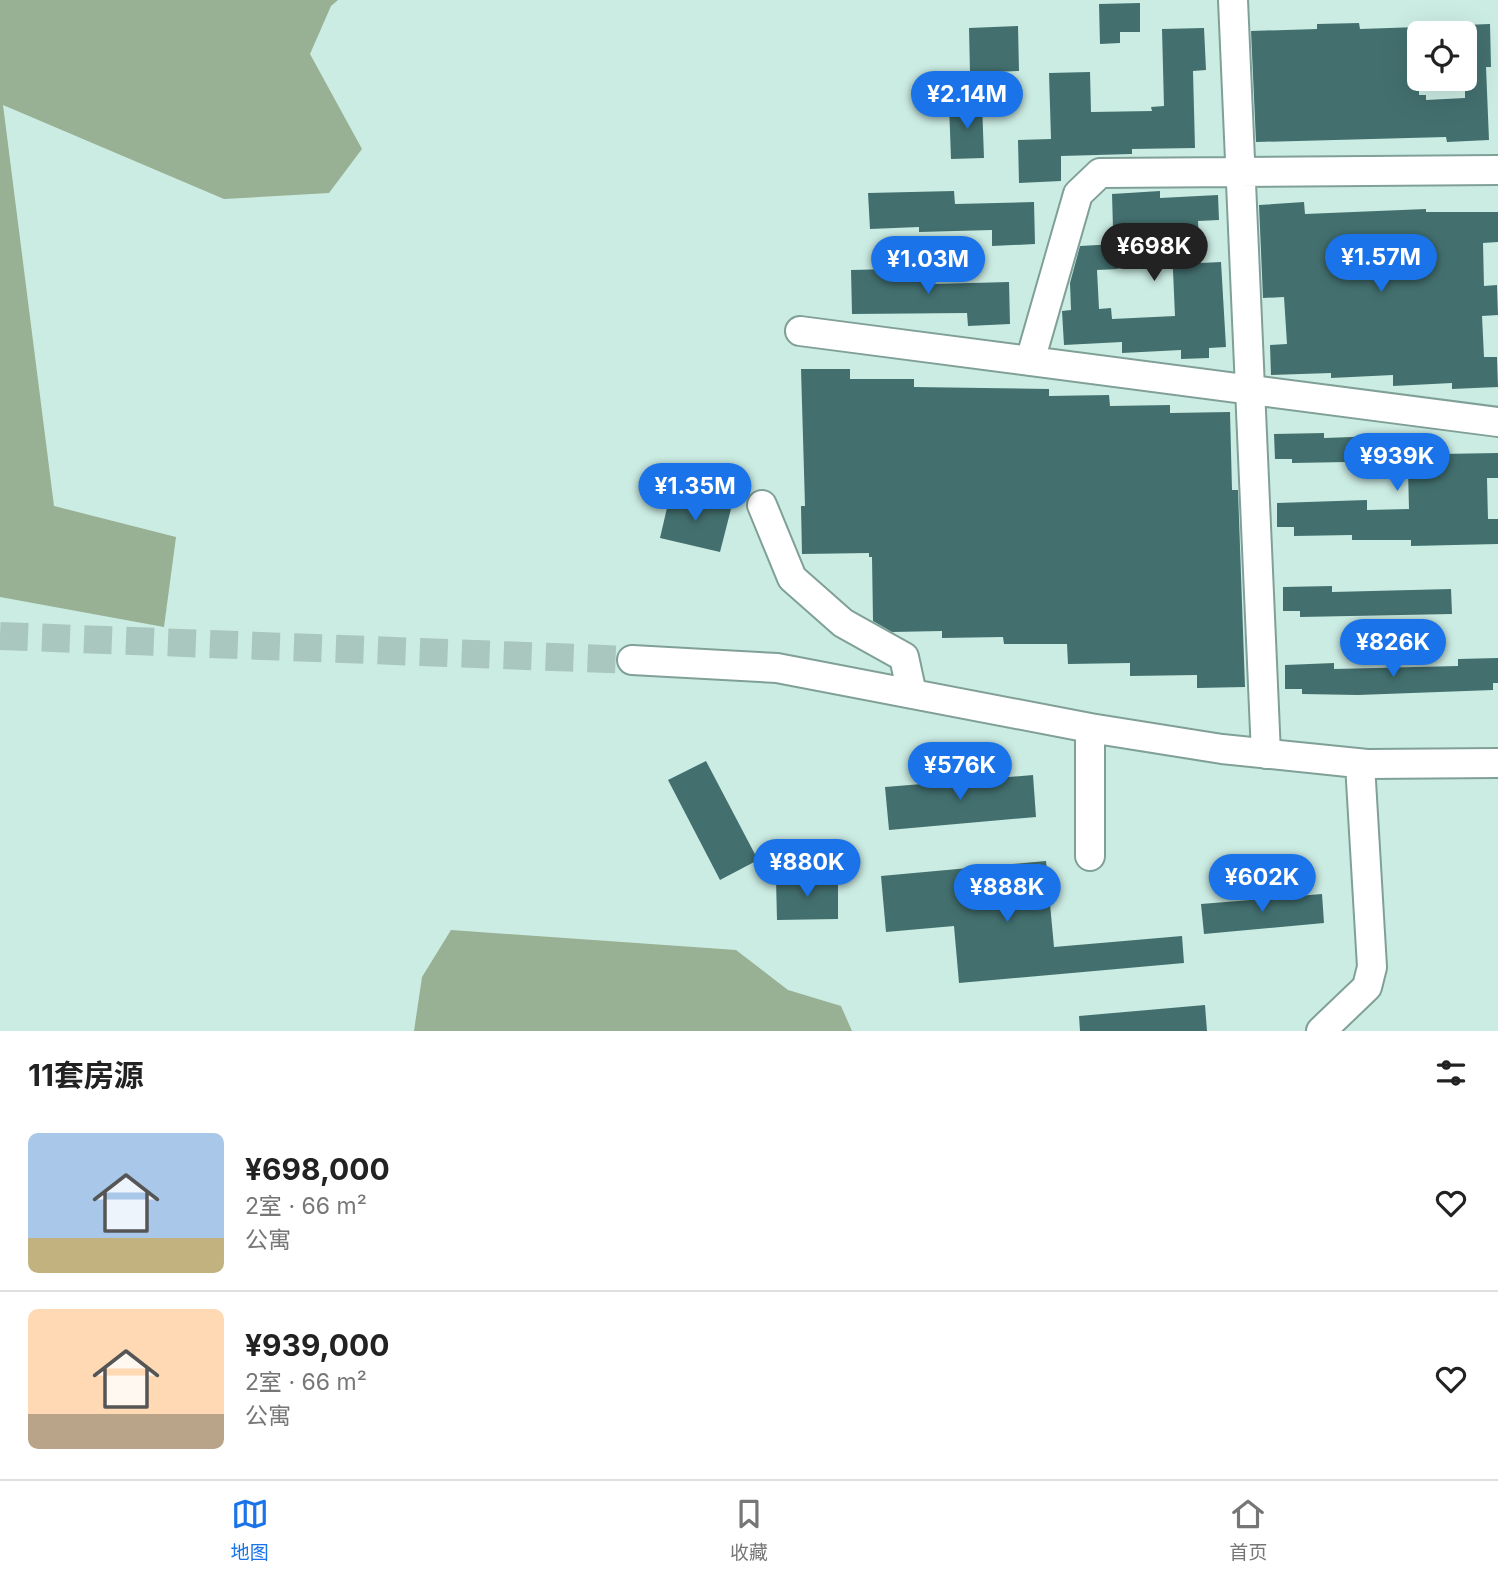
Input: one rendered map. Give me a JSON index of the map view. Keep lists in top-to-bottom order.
{
  "page": {
    "price": [
      "¥2.14M",
      "¥698K",
      "¥1.57M",
      "¥1.03M",
      "¥939K",
      "¥1.35M",
      "¥826K",
      "¥576K",
      "¥880K",
      "¥602K",
      "¥888K"
    ],
    "heading": "11套房源",
    "list": [
      {
        "name": "¥698,000",
        "note": "2室 · 66 m² · 公寓"
      },
      {
        "name": "¥939,000",
        "note": "2室 · 66 m² · 公寓"
      }
    ],
    "tabs": ["地图", "收藏", "首页"]
  }
}
